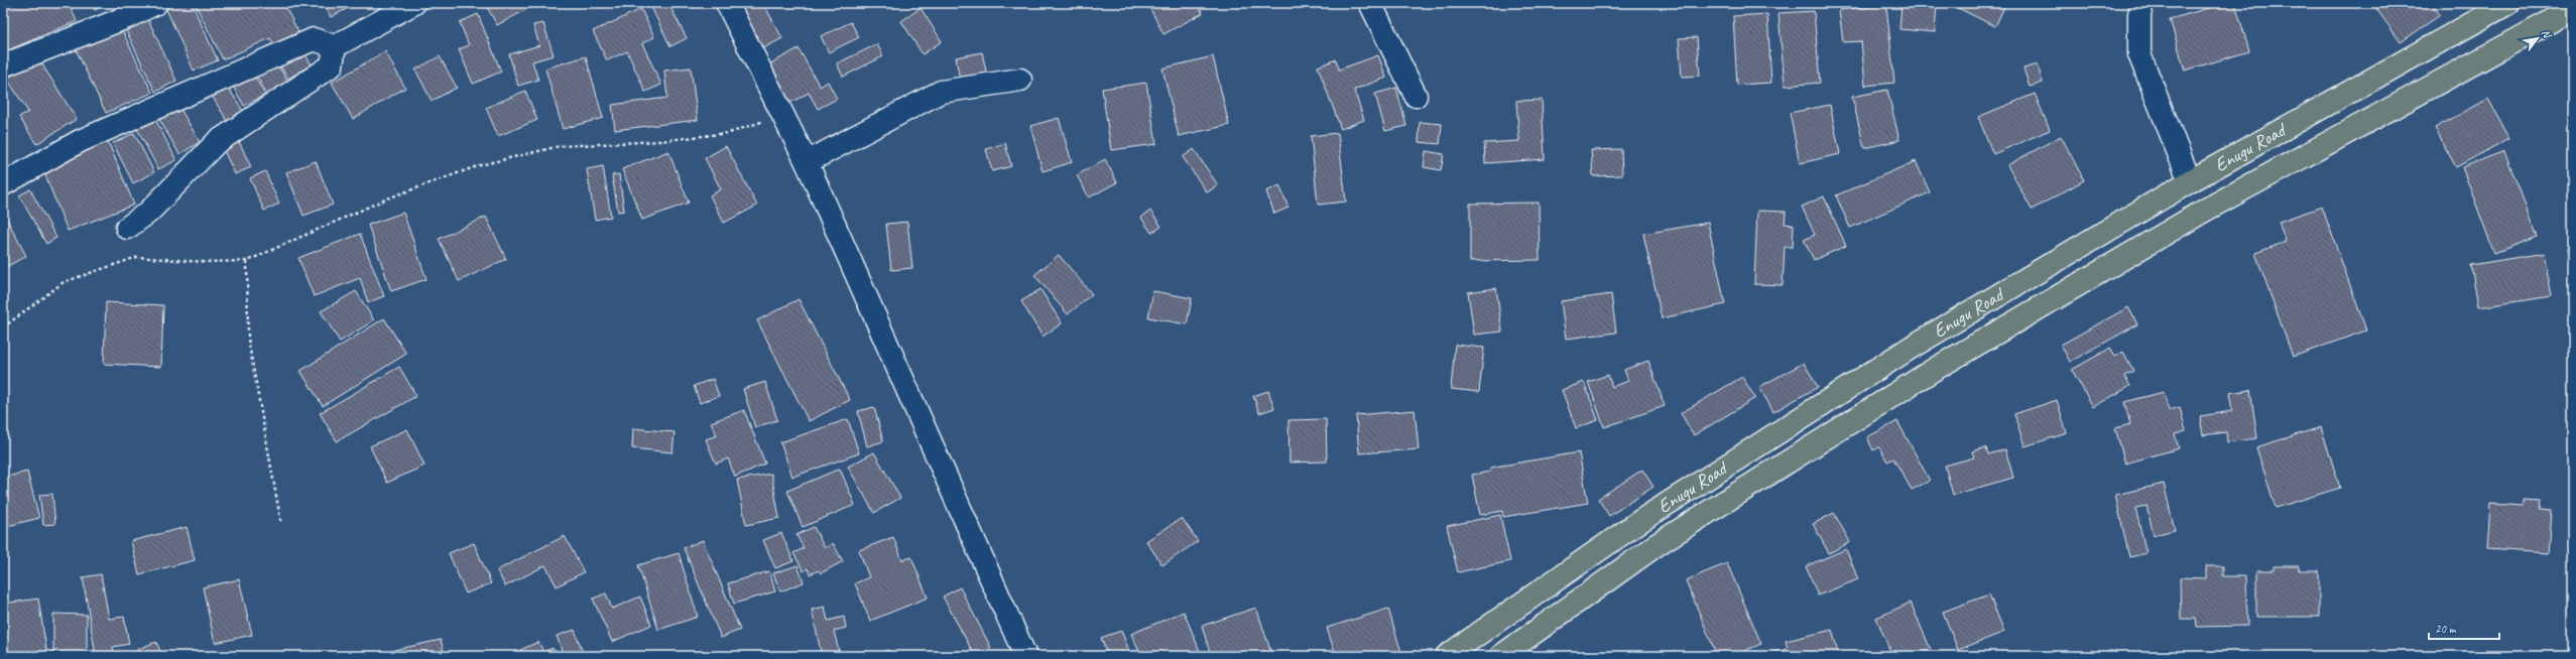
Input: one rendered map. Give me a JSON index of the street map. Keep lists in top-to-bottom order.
{
  "streets": {
    "main road": ["Enugu Road"]
  },
  "scale_bar": "20 m",
  "north": "top right"
}
